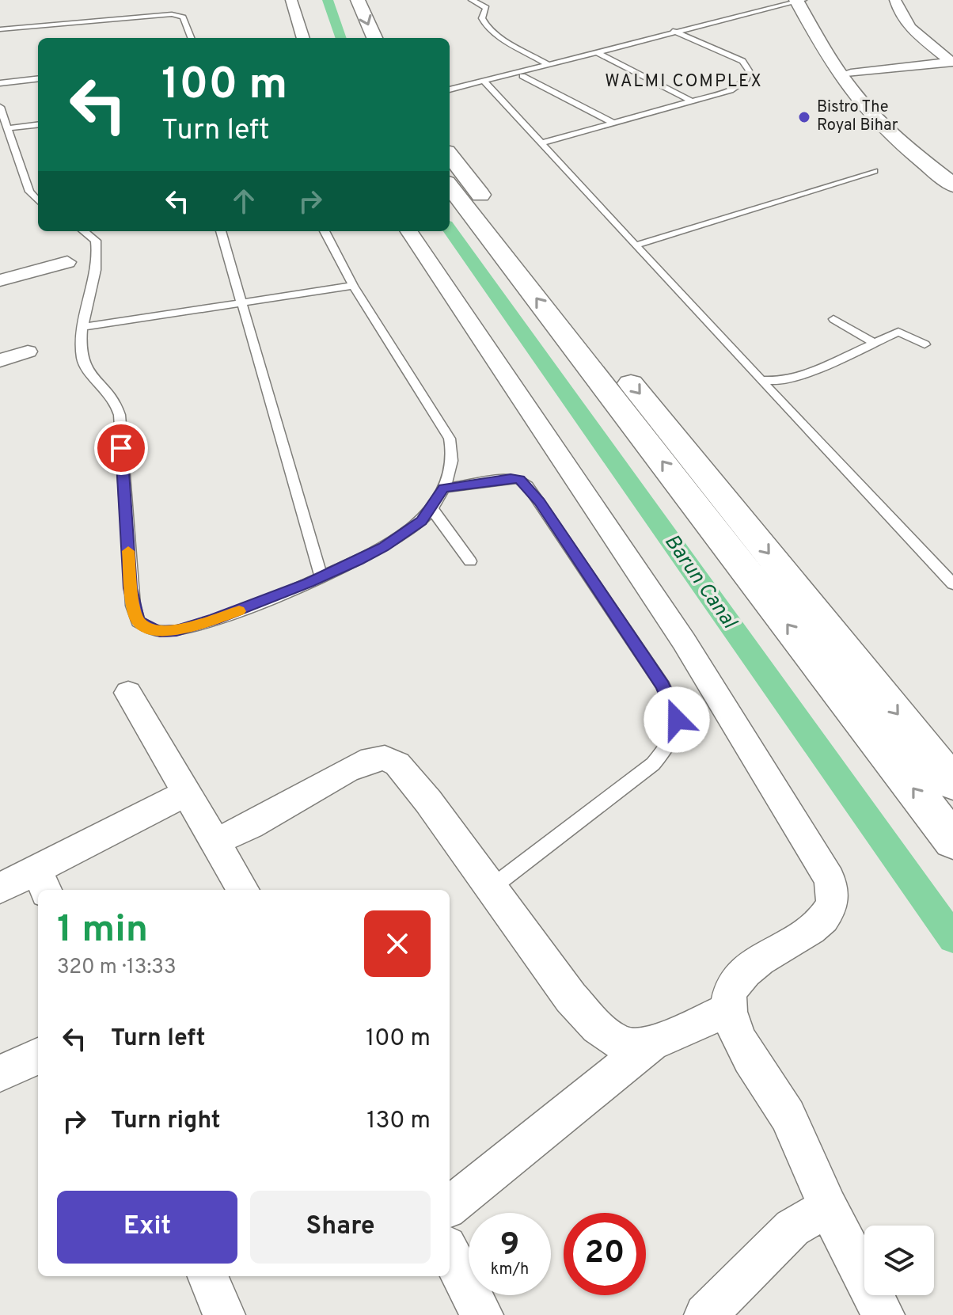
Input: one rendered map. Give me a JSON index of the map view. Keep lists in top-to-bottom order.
{
  "districts": ["WALMI COMPLEX"],
  "water": ["Barun Canal"],
  "places": ["Bistro The Royal Bihar"],
  "page": {
    "turn": ["100 m", "Turn left"],
    "heading": ["1 min", "320 m · 13:33"],
    "list": [
      {
        "name": "Turn left",
        "value": "100 m"
      },
      {
        "name": "Turn right",
        "value": "130 m"
      }
    ],
    "buttons": ["Exit", "Share"],
    "speed": "9 km/h",
    "limit": "20"
  }
}
